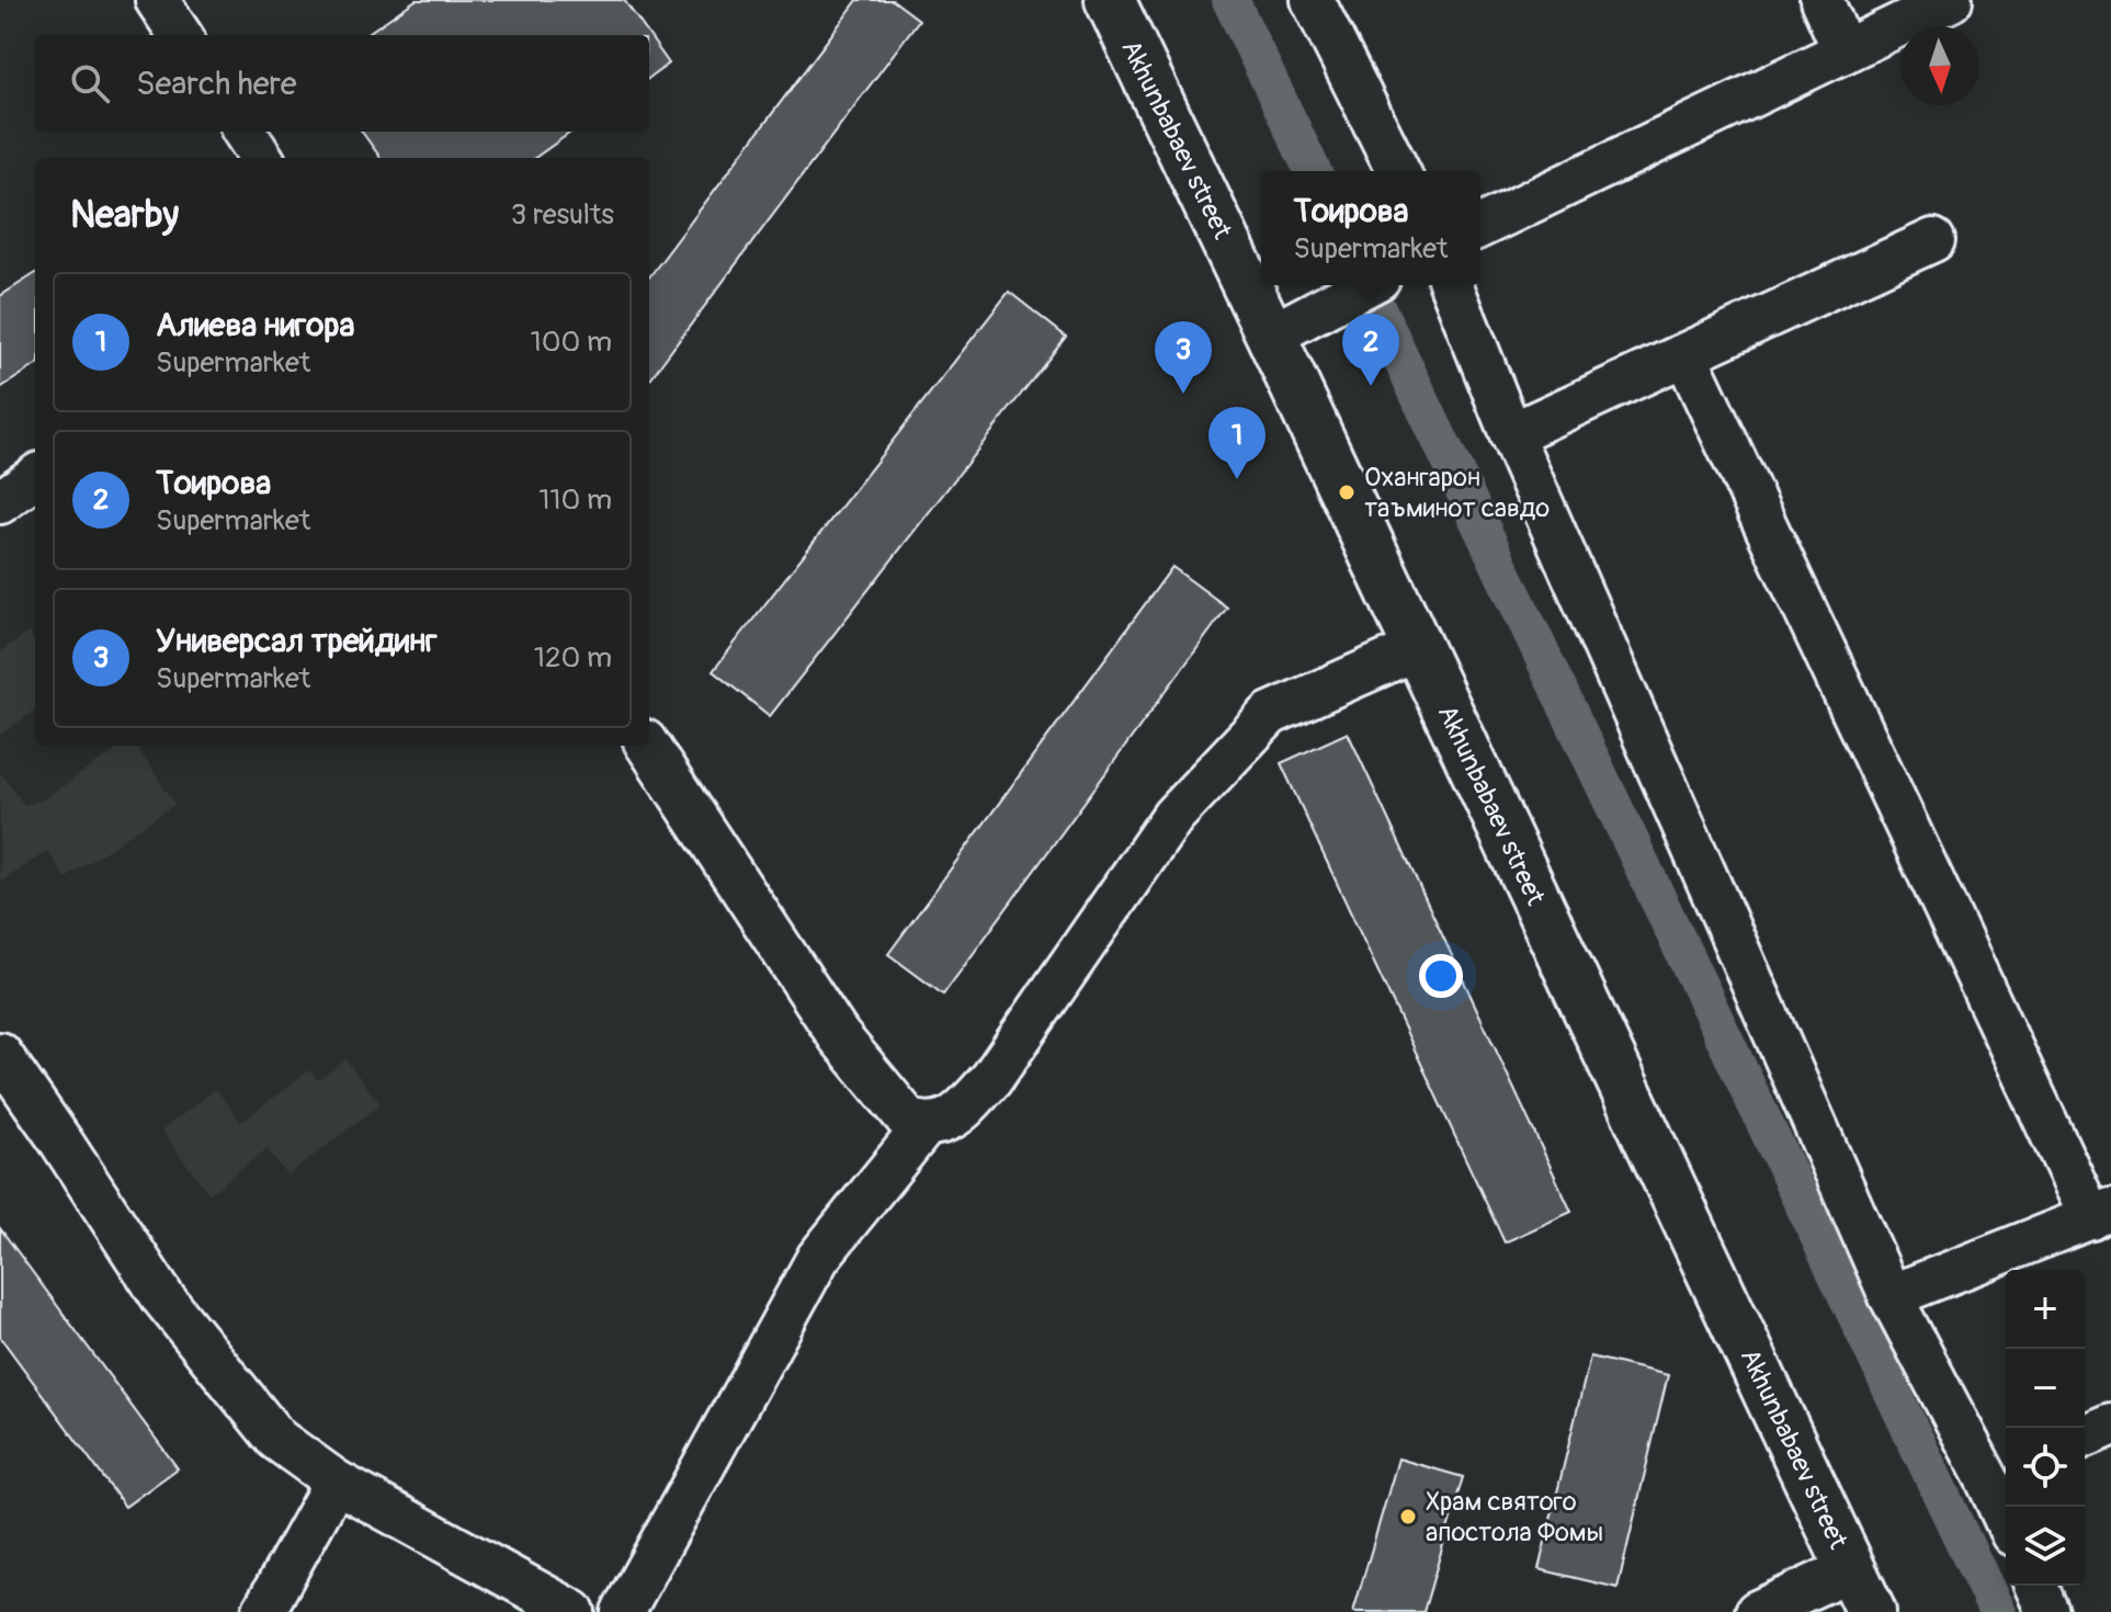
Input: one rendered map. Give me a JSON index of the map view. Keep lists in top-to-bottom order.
{
  "streets": {
    "main road": ["Akhunbabaev street"]
  },
  "places": ["Охангарон таъминот савдо", "Храм святого апостола Фомы"],
  "north": "bottom",
  "page": {
    "search": "Search here",
    "heading": ["Nearby", "3 results"],
    "popup": ["Тоирова", "Supermarket"],
    "list": [
      {
        "mark": "1",
        "name": "Алиева нигора",
        "note": "Supermarket",
        "value": "100 m"
      },
      {
        "mark": "2",
        "name": "Тоирова",
        "note": "Supermarket",
        "value": "110 m"
      },
      {
        "mark": "3",
        "name": "Универсал трейдинг",
        "note": "Supermarket",
        "value": "120 m"
      }
    ],
    "pins": ["2", "3", "1"],
    "map_buttons": ["+", "−"]
  }
}
